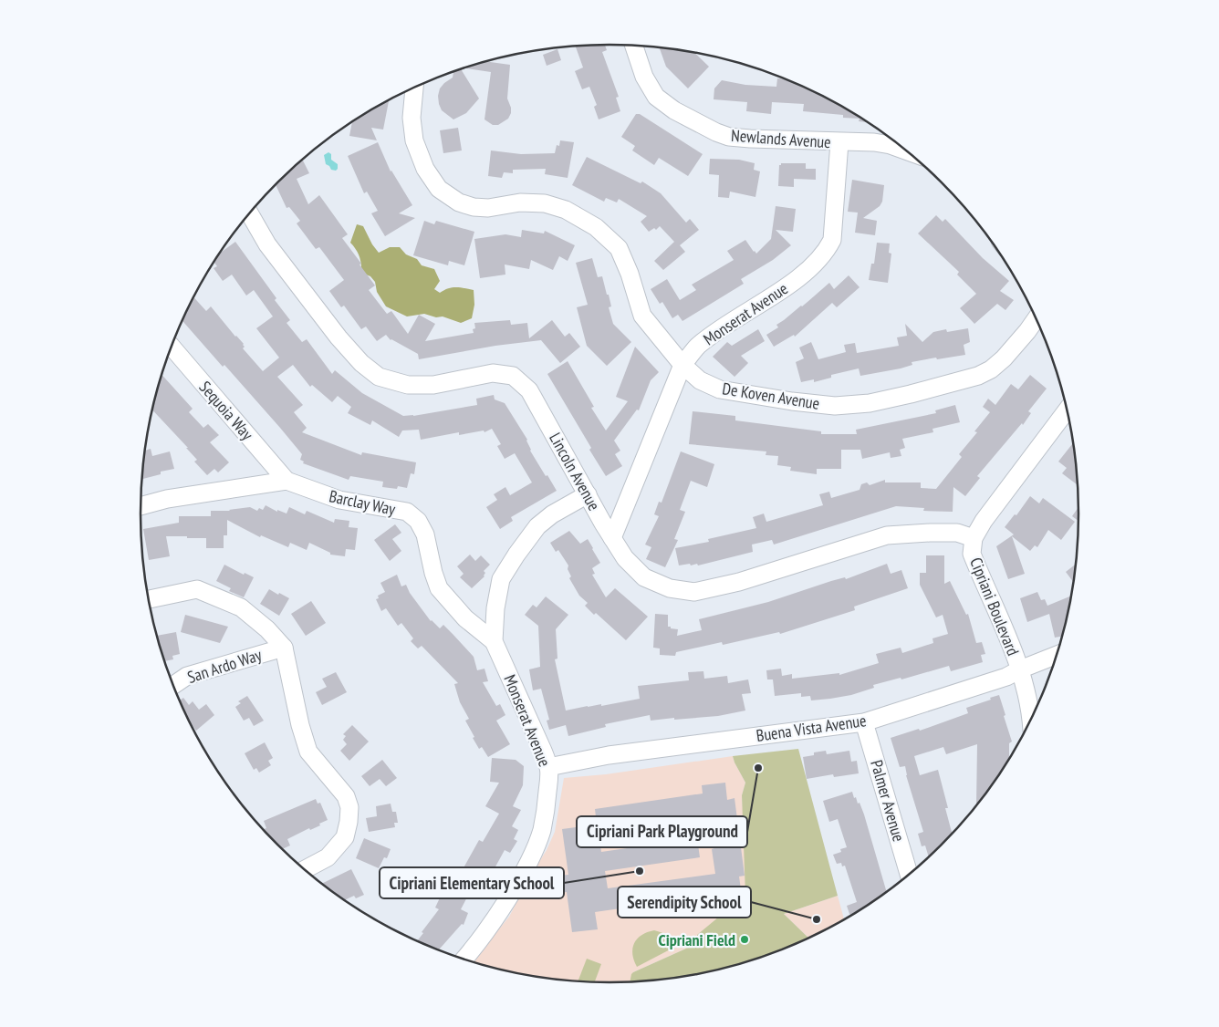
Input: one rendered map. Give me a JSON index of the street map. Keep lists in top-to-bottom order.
{
  "streets": {
    "street": [
      "Newlands Avenue",
      "Monserat Avenue",
      "De Koven Avenue",
      "Sequoia Way",
      "Lincoln Avenue",
      "Barclay Way",
      "Cipriani Boulevard",
      "San Ardo Way",
      "Buena Vista Avenue",
      "Palmer Avenue"
    ]
  },
  "crossings": [
    ["Newlands Avenue", "Monserat Avenue"],
    ["Monserat Avenue", "De Koven Avenue"],
    ["Monserat Avenue", "Lincoln Avenue"],
    ["Monserat Avenue", "Barclay Way"],
    ["Monserat Avenue", "Buena Vista Avenue"],
    ["Sequoia Way", "Barclay Way"],
    ["Lincoln Avenue", "Cipriani Boulevard"],
    ["Cipriani Boulevard", "Buena Vista Avenue"],
    ["Buena Vista Avenue", "Palmer Avenue"]
  ],
  "places": [
    "Cipriani Park Playground",
    "Cipriani Elementary School",
    "Serendipity School",
    "Cipriani Field"
  ]
}
